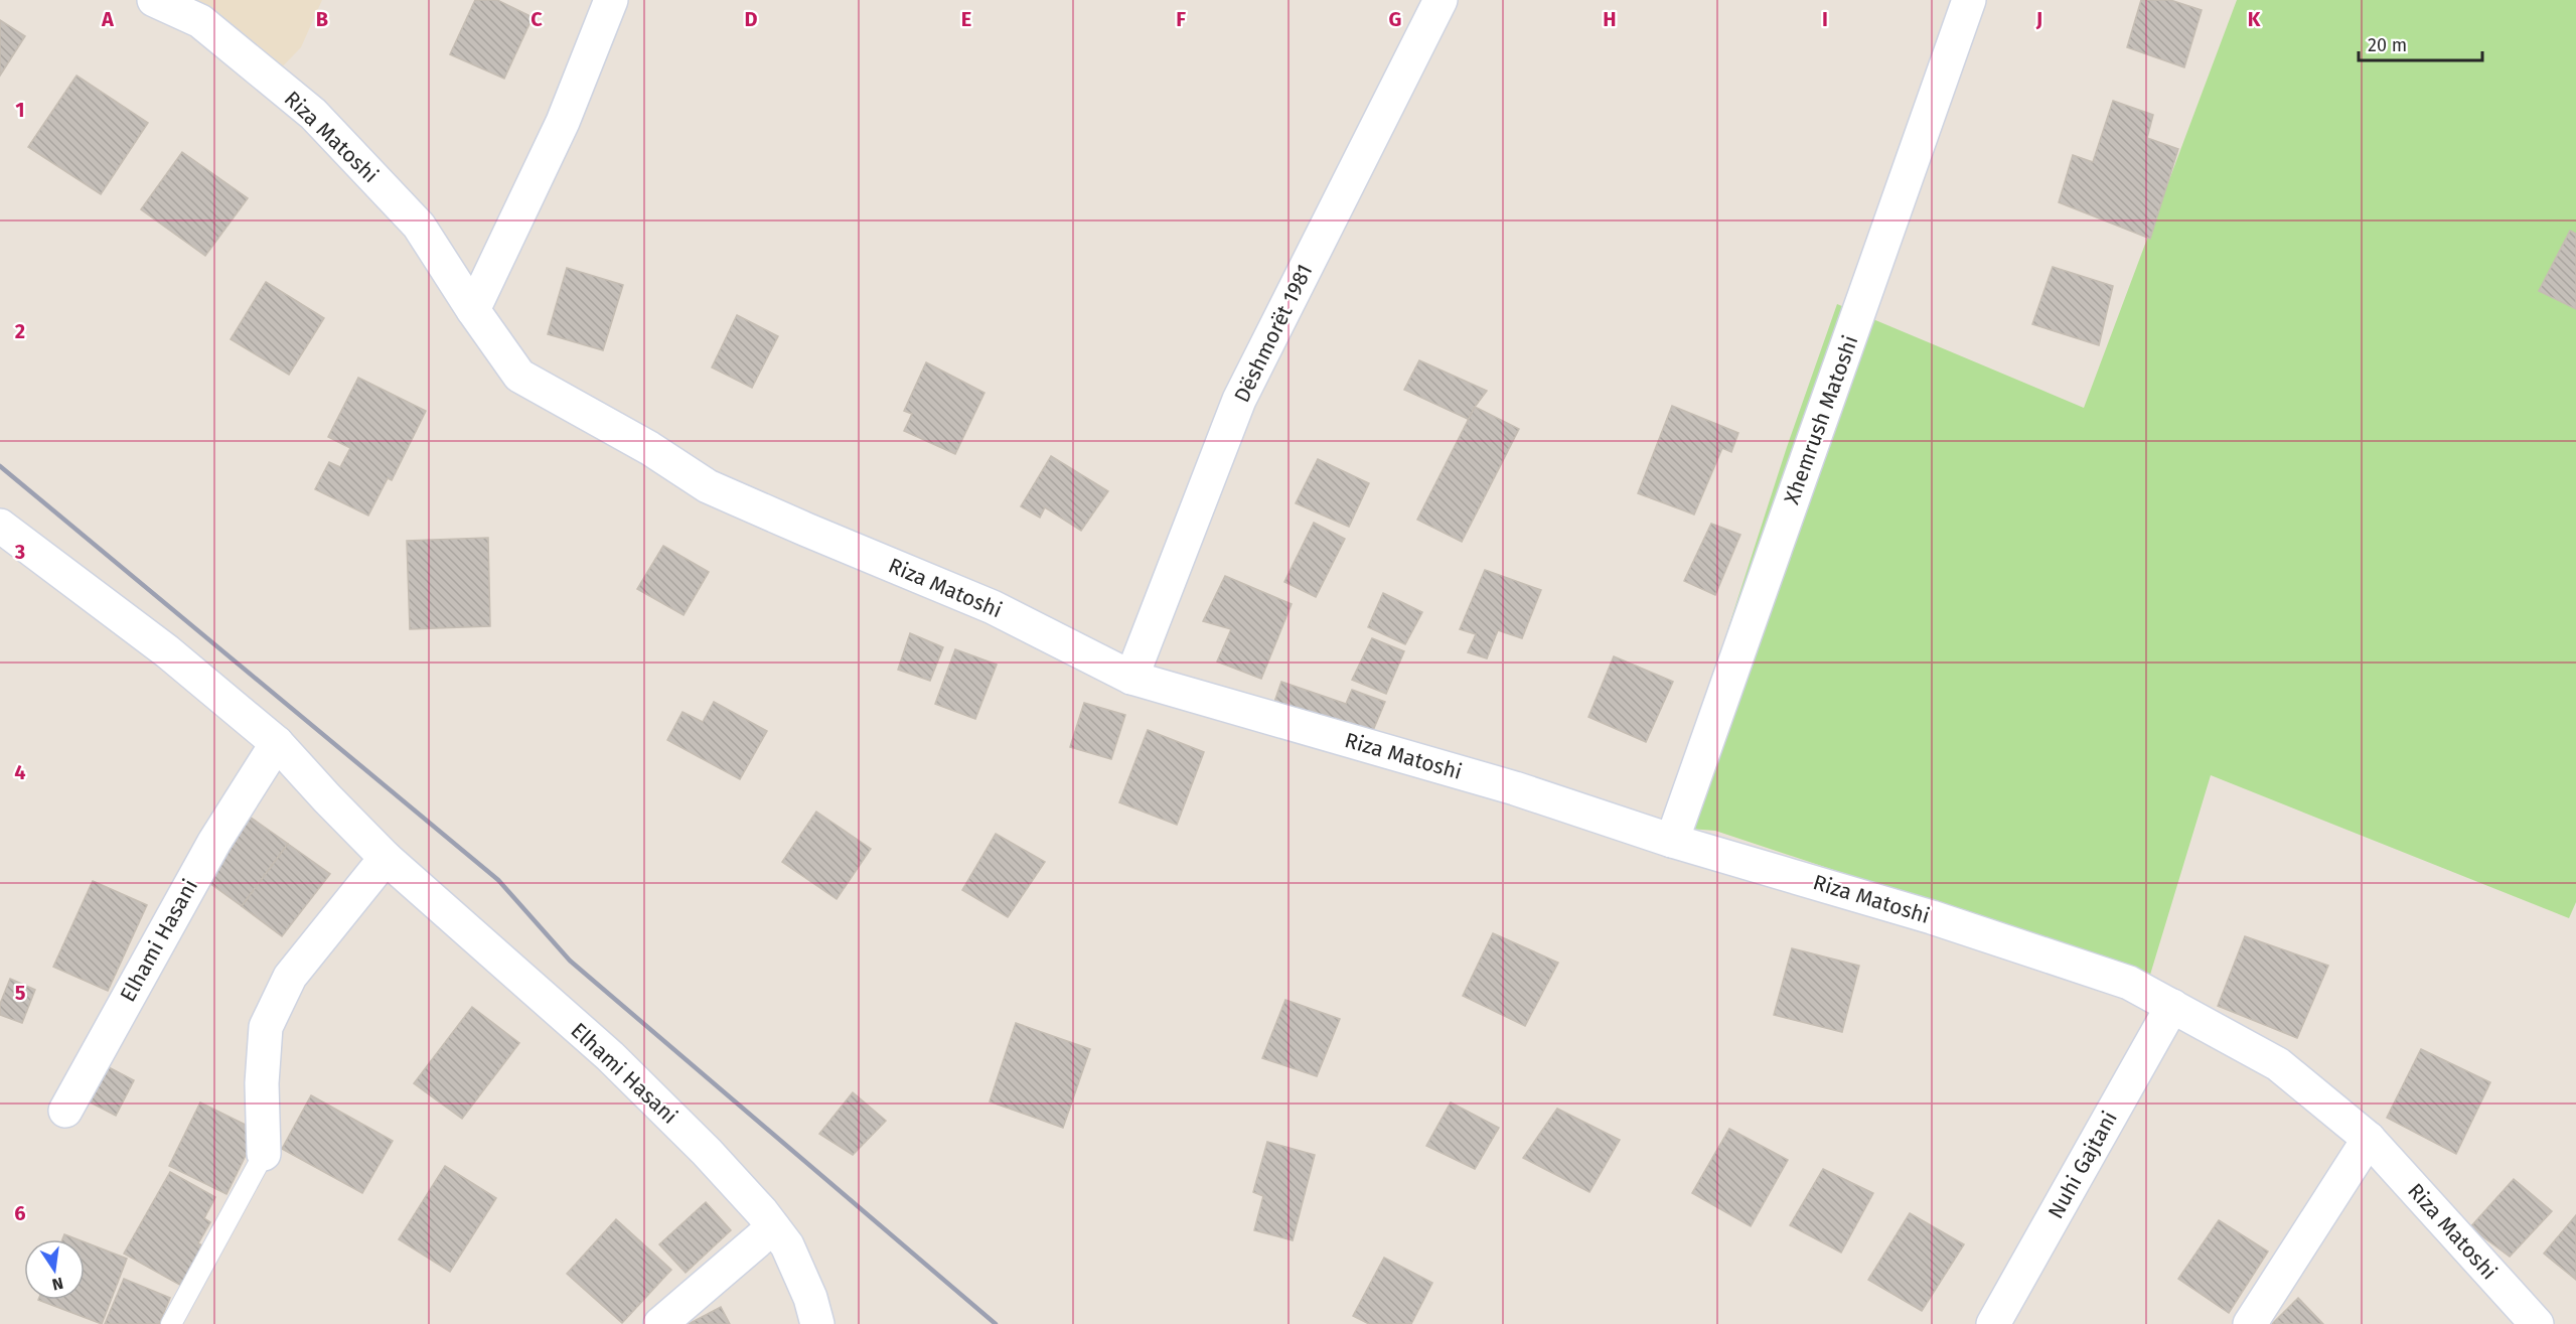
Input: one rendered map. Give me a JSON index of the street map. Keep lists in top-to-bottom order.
{
  "streets": {
    "street": [
      "Riza Matoshi",
      "Dëshmorët 1981",
      "Xhemrush Matoshi",
      "Elhami Hasani",
      "Nuhi Gajtani"
    ]
  },
  "crossings": [
    ["Riza Matoshi", "Dëshmorët 1981"],
    ["Riza Matoshi", "Xhemrush Matoshi"],
    ["Riza Matoshi", "Nuhi Gajtani"]
  ],
  "scale_bar": "20 m",
  "north": "bottom",
  "grid": {
    "columns": [
      "A",
      "B",
      "C",
      "D",
      "E",
      "F",
      "G",
      "H",
      "I",
      "J",
      "K"
    ],
    "rows": [
      "1",
      "2",
      "3",
      "4",
      "5",
      "6"
    ]
  }
}
